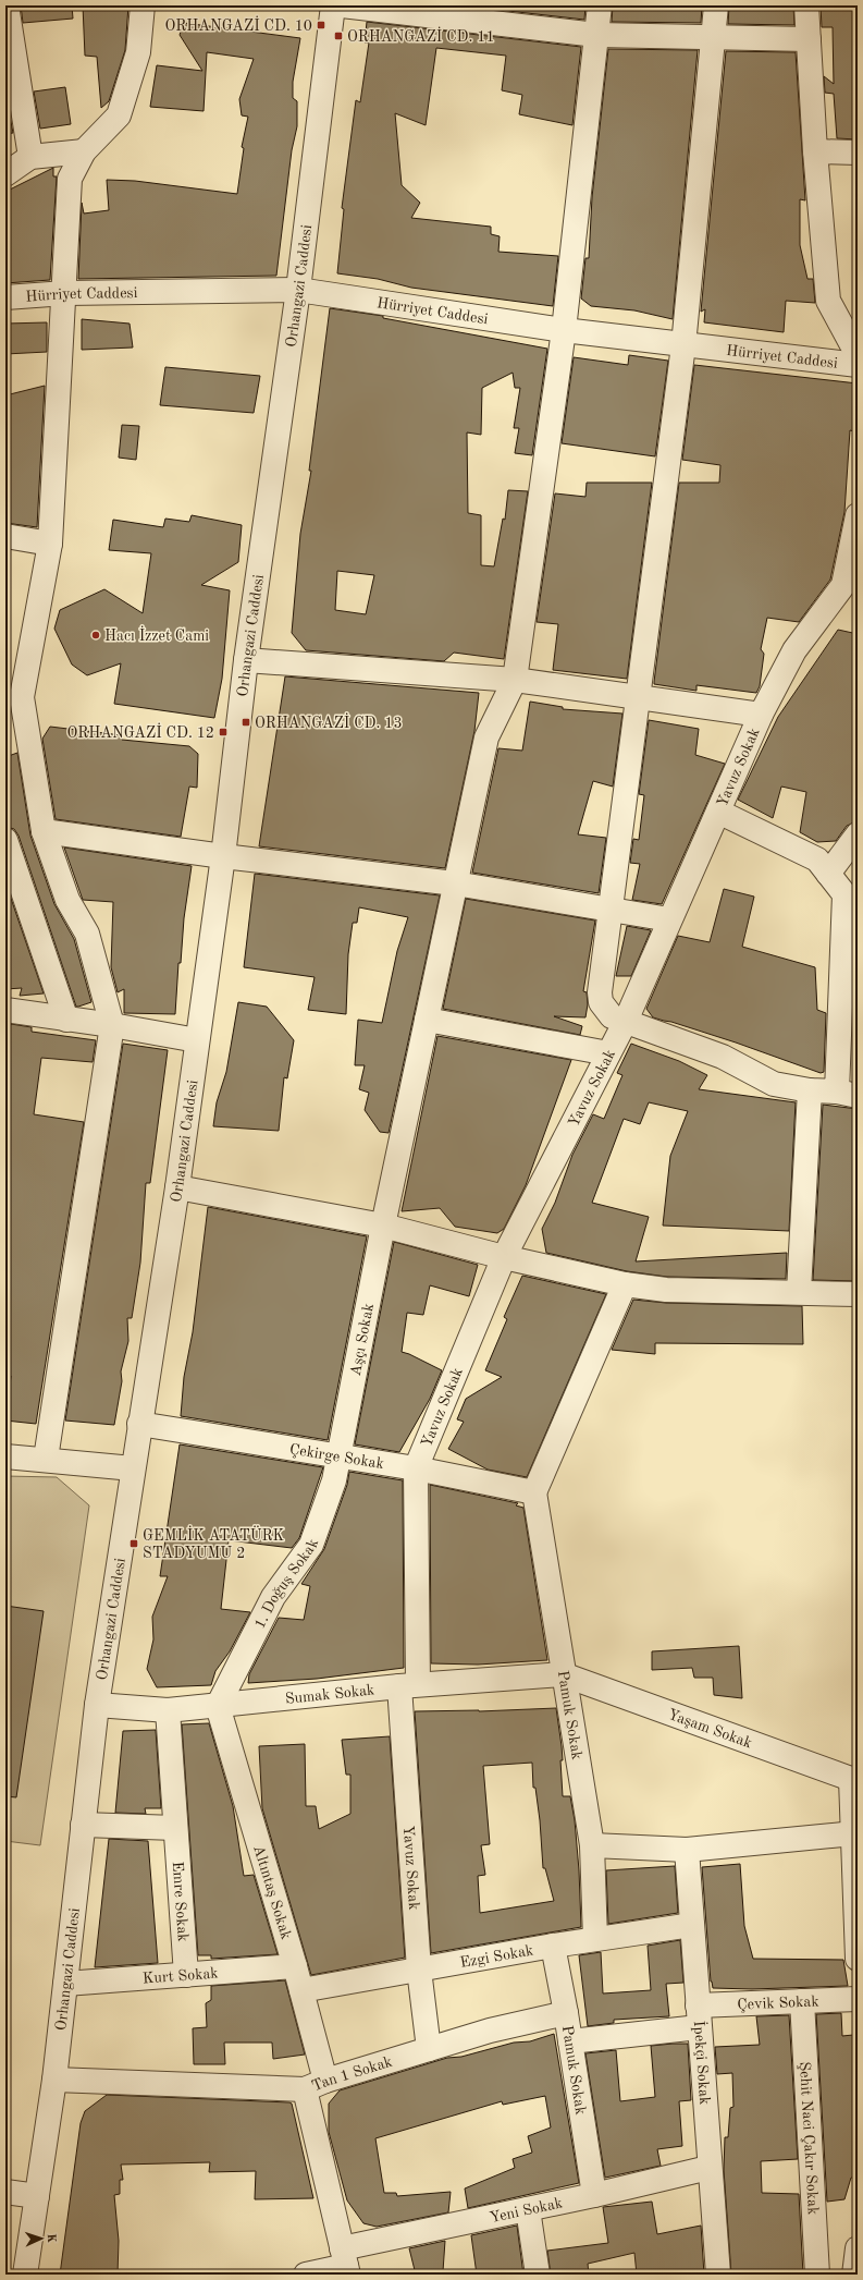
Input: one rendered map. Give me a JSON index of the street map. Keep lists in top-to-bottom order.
{
  "streets": {
    "street": [
      "Orhangazi Caddesi",
      "Hürriyet Caddesi",
      "Yavuz Sokak",
      "Aşçı Sokak",
      "Çekirge Sokak",
      "1. Doğuş Sokak",
      "Sumak Sokak",
      "Pamuk Sokak",
      "Yaşam Sokak",
      "Altıntaş Sokak",
      "Emre Sokak",
      "Ezgi Sokak",
      "Kurt Sokak",
      "Çevik Sokak",
      "İpekçi Sokak",
      "Tan 1 Sokak",
      "Şehit Naci Çakır Sokak",
      "Yeni Sokak"
    ]
  },
  "crossings": [
    ["Orhangazi Caddesi", "Hürriyet Caddesi"],
    ["Orhangazi Caddesi", "Çekirge Sokak"],
    ["Orhangazi Caddesi", "Sumak Sokak"],
    ["Orhangazi Caddesi", "Kurt Sokak"],
    ["Orhangazi Caddesi", "Tan 1 Sokak"],
    ["Hürriyet Caddesi", "Aşçı Sokak"],
    ["Yavuz Sokak", "Çekirge Sokak"],
    ["Yavuz Sokak", "Sumak Sokak"],
    ["Yavuz Sokak", "Ezgi Sokak"],
    ["Yavuz Sokak", "Tan 1 Sokak"],
    ["Aşçı Sokak", "Çekirge Sokak"],
    ["Aşçı Sokak", "1. Doğuş Sokak"],
    ["Çekirge Sokak", "1. Doğuş Sokak"],
    ["Çekirge Sokak", "Pamuk Sokak"],
    ["1. Doğuş Sokak", "Sumak Sokak"],
    ["1. Doğuş Sokak", "Altıntaş Sokak"],
    ["Sumak Sokak", "Pamuk Sokak"],
    ["Sumak Sokak", "Yaşam Sokak"],
    ["Sumak Sokak", "Altıntaş Sokak"],
    ["Sumak Sokak", "Emre Sokak"],
    ["Pamuk Sokak", "Yaşam Sokak"],
    ["Pamuk Sokak", "Ezgi Sokak"],
    ["Pamuk Sokak", "Tan 1 Sokak"],
    ["Pamuk Sokak", "Yeni Sokak"],
    ["Altıntaş Sokak", "Ezgi Sokak"],
    ["Altıntaş Sokak", "Kurt Sokak"],
    ["Altıntaş Sokak", "Tan 1 Sokak"],
    ["Emre Sokak", "Kurt Sokak"],
    ["Ezgi Sokak", "İpekçi Sokak"],
    ["Çevik Sokak", "İpekçi Sokak"],
    ["Çevik Sokak", "Şehit Naci Çakır Sokak"],
    ["İpekçi Sokak", "Yeni Sokak"]
  ],
  "places": {
    "transit": [
      "ORHANGAZİ CD. 10",
      "ORHANGAZİ CD. 11",
      "ORHANGAZİ CD. 13",
      "ORHANGAZİ CD. 12",
      "GEMLİK ATATÜRK STADYUMU 2"
    ],
    "other": ["Hacı İzzet Cami"]
  },
  "north": "right"
}
